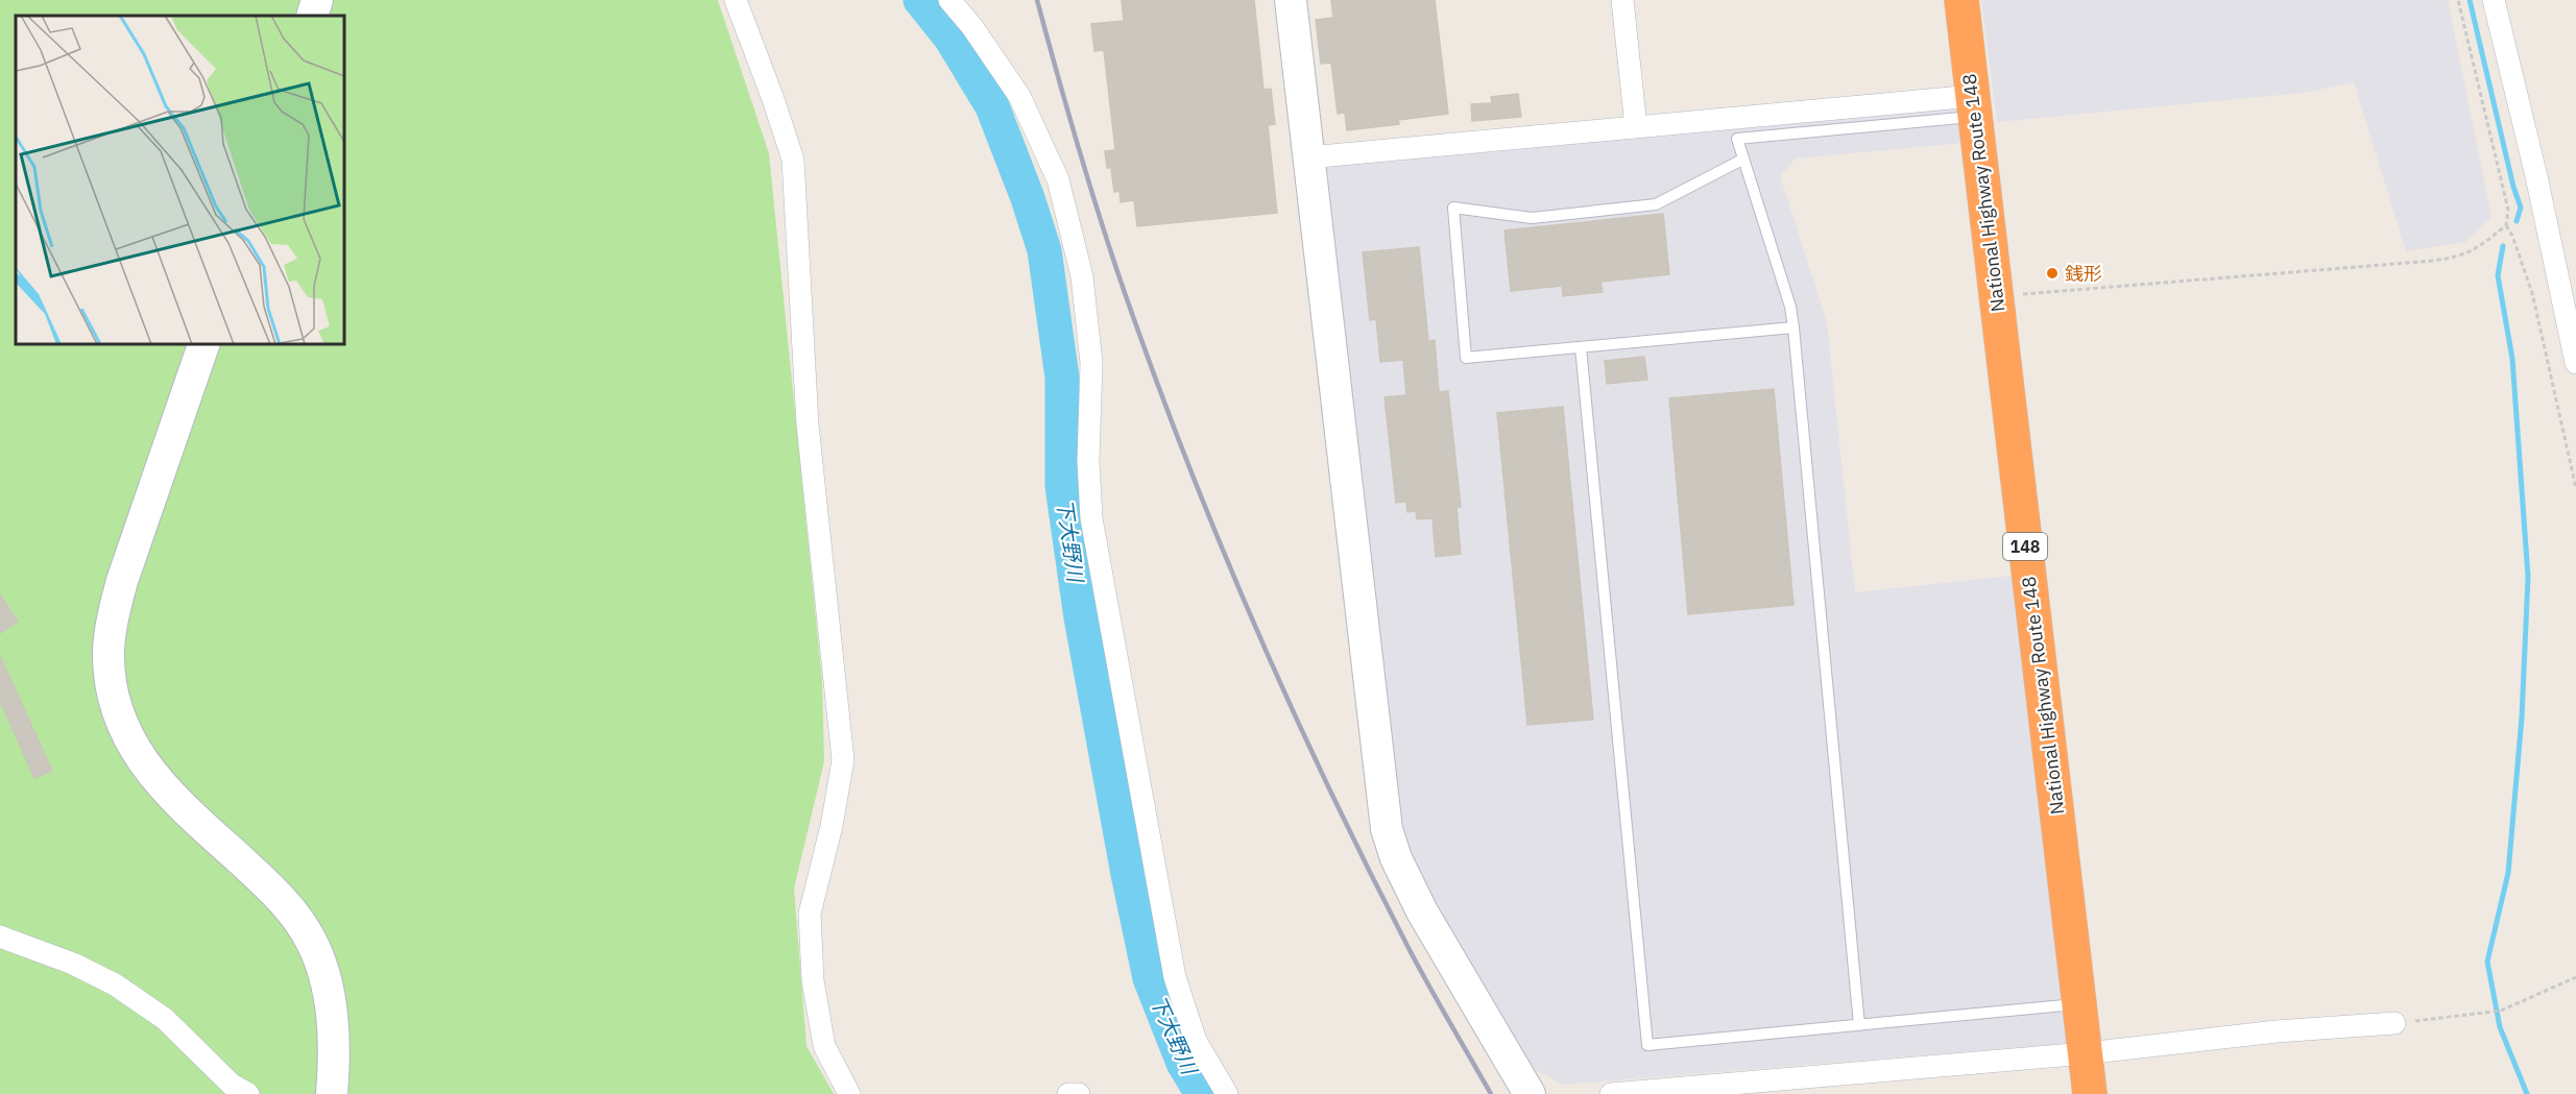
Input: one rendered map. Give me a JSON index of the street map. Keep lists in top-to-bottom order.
{
  "streets": {
    "highway": ["National Highway Route 148", "148"]
  },
  "water": ["下大野川"],
  "places": ["銭形"]
}
